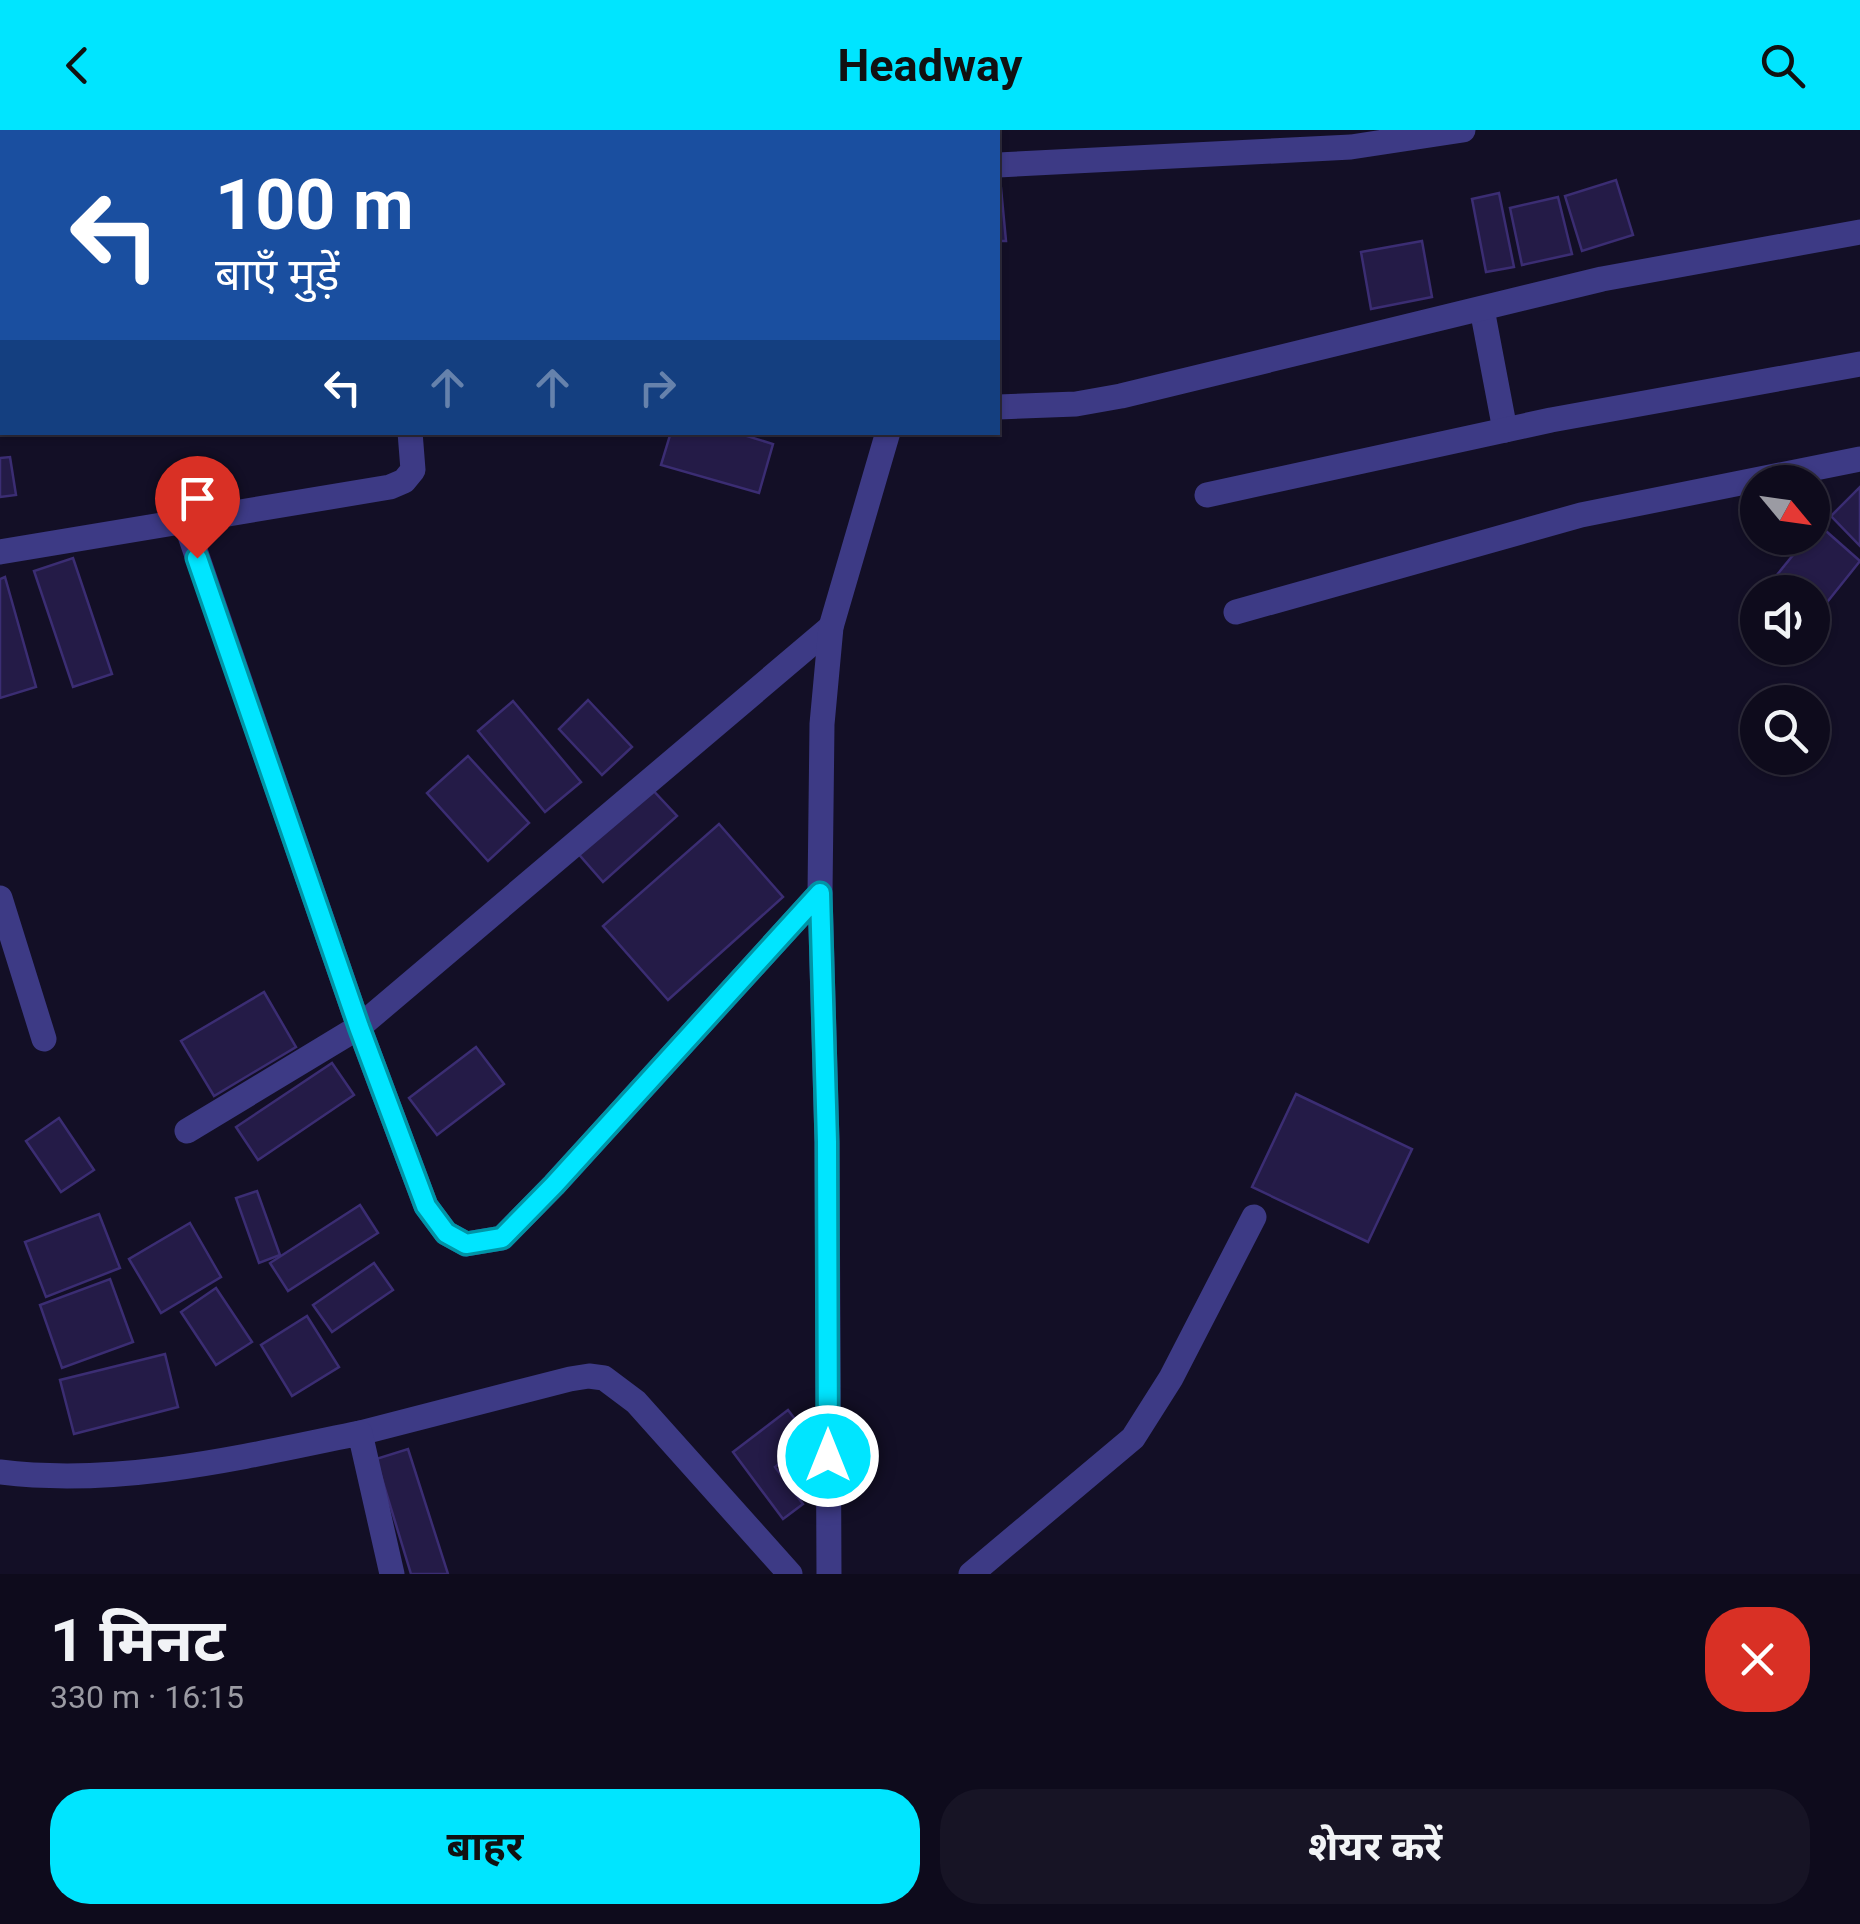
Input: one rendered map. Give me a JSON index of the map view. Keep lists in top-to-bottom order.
{
  "north": "bottom right",
  "page": {
    "header": "Headway",
    "turn": ["100 m", "बाएँ मुड़ें"],
    "heading": ["1 मिनट", "330 m · 16:15"],
    "buttons": ["बाहर", "शेयर करें"]
  }
}
